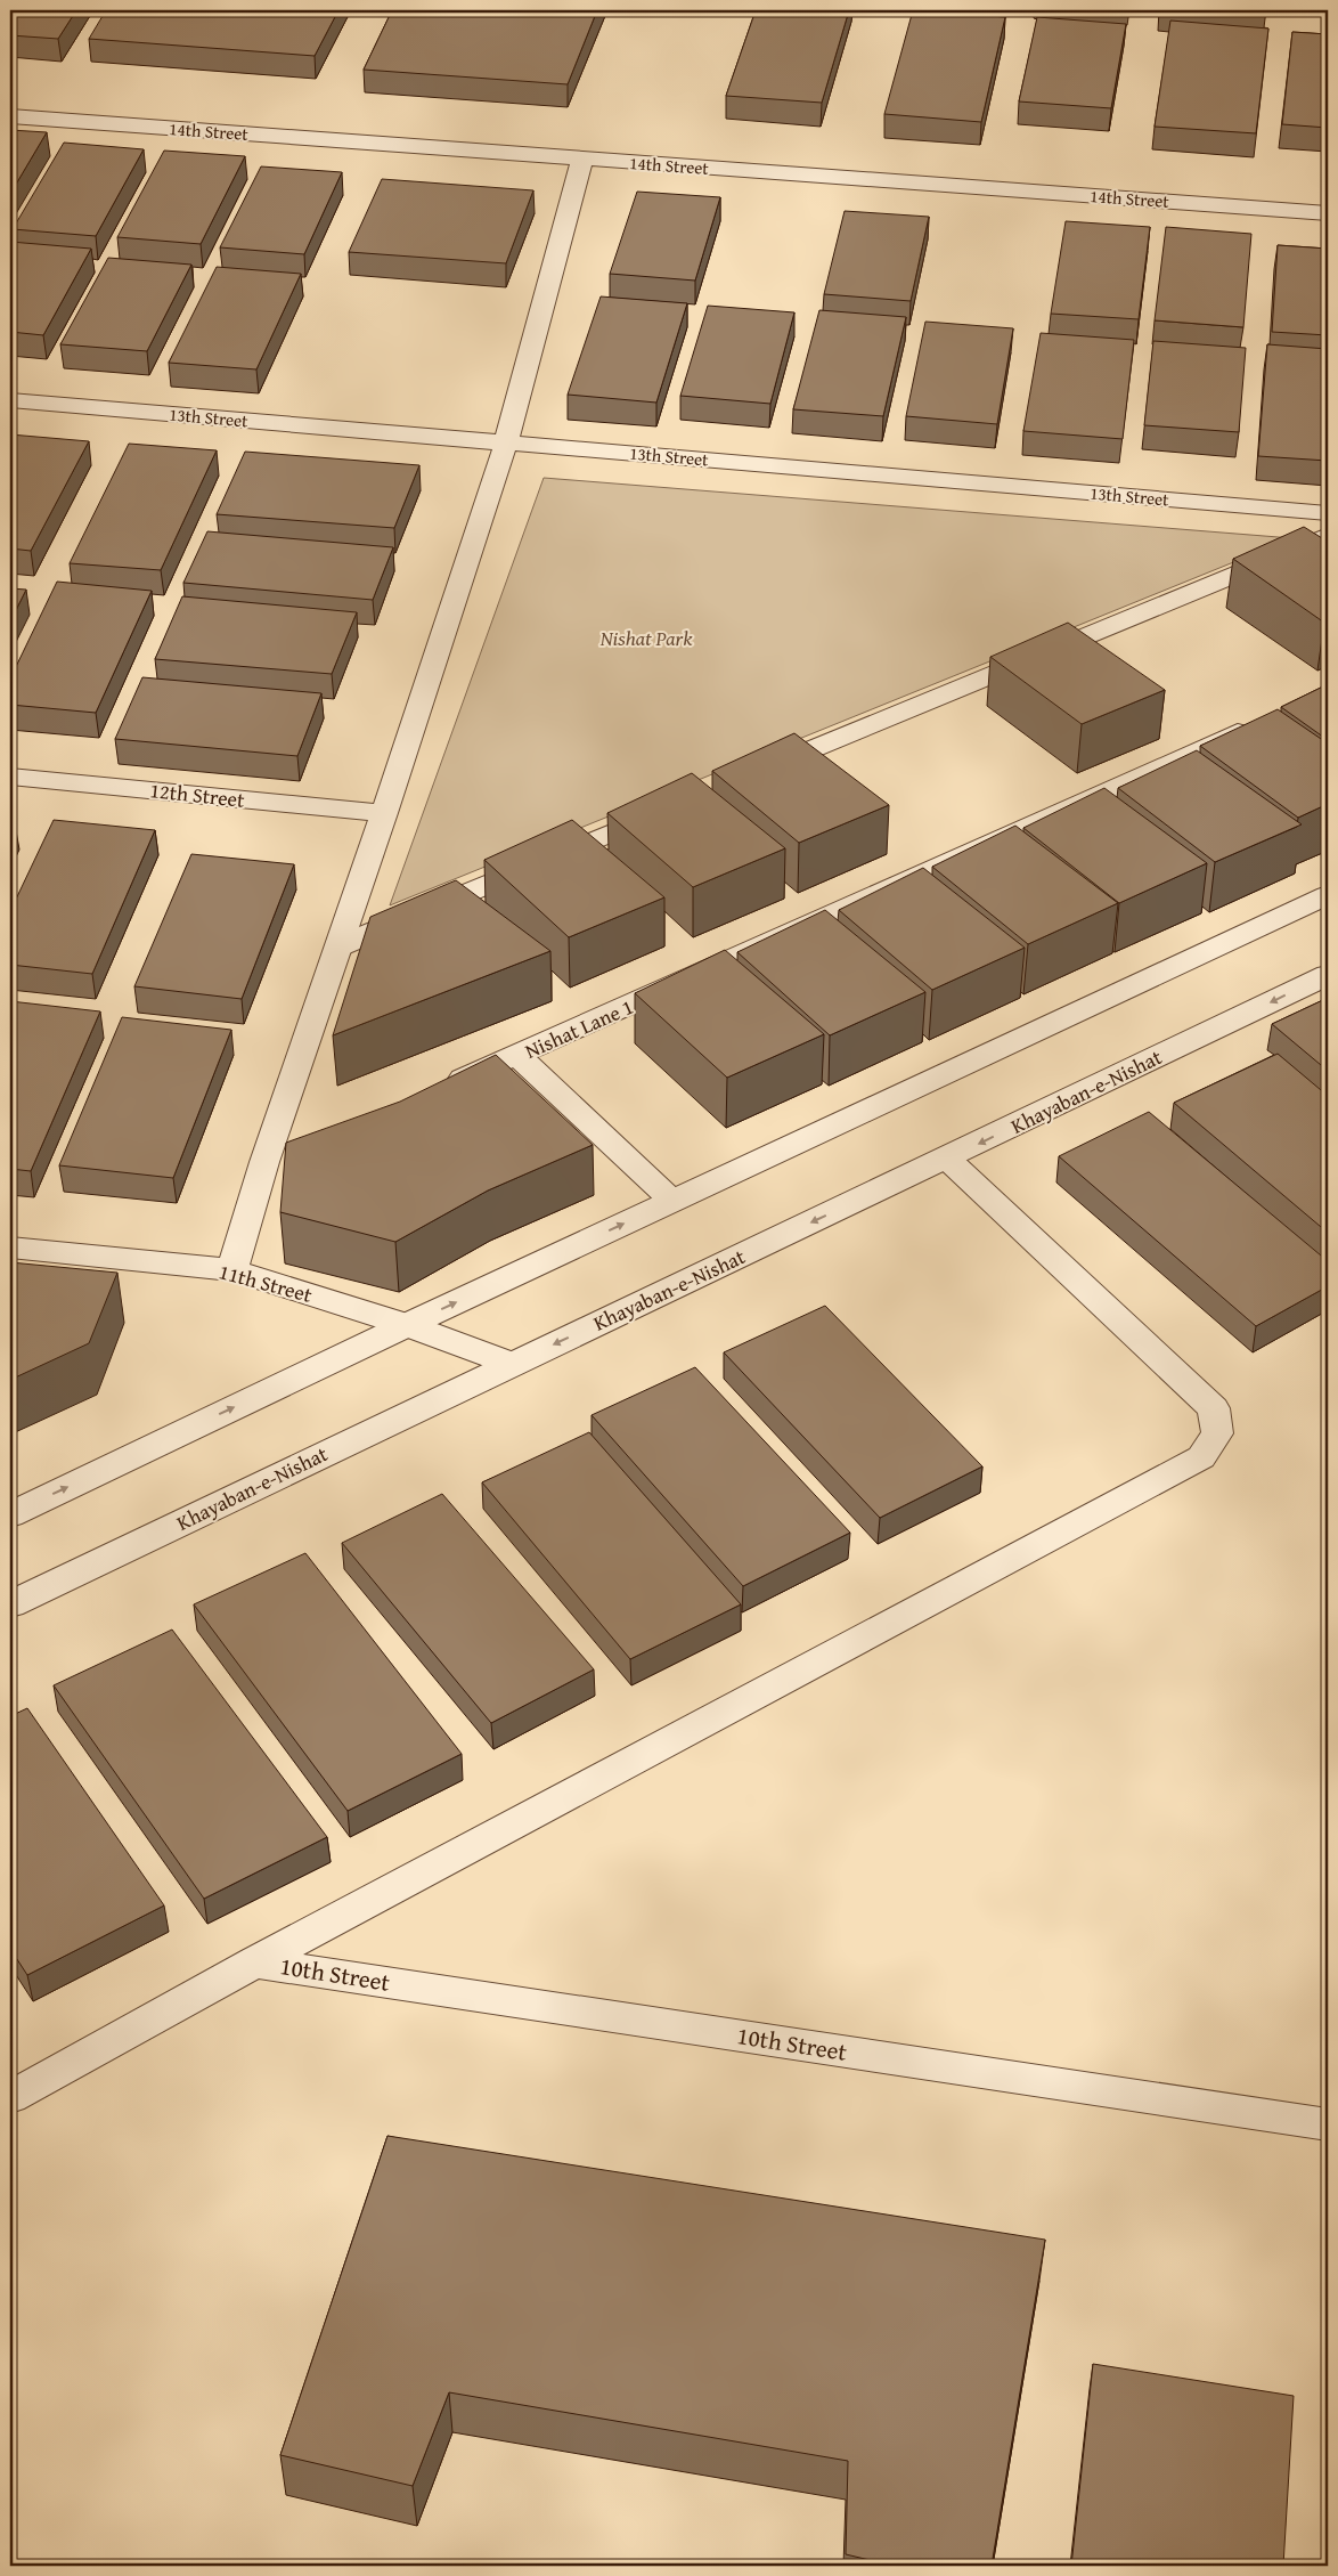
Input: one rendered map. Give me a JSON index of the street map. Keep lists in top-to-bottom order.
{
  "streets": {
    "street": [
      "14th Street",
      "13th Street",
      "12th Street",
      "Nishat Lane 1",
      "Khayaban-e-Nishat",
      "11th Street",
      "10th Street"
    ]
  },
  "crossings": [
    ["Khayaban-e-Nishat", "11th Street"]
  ],
  "parks": ["Nishat Park"]
}
